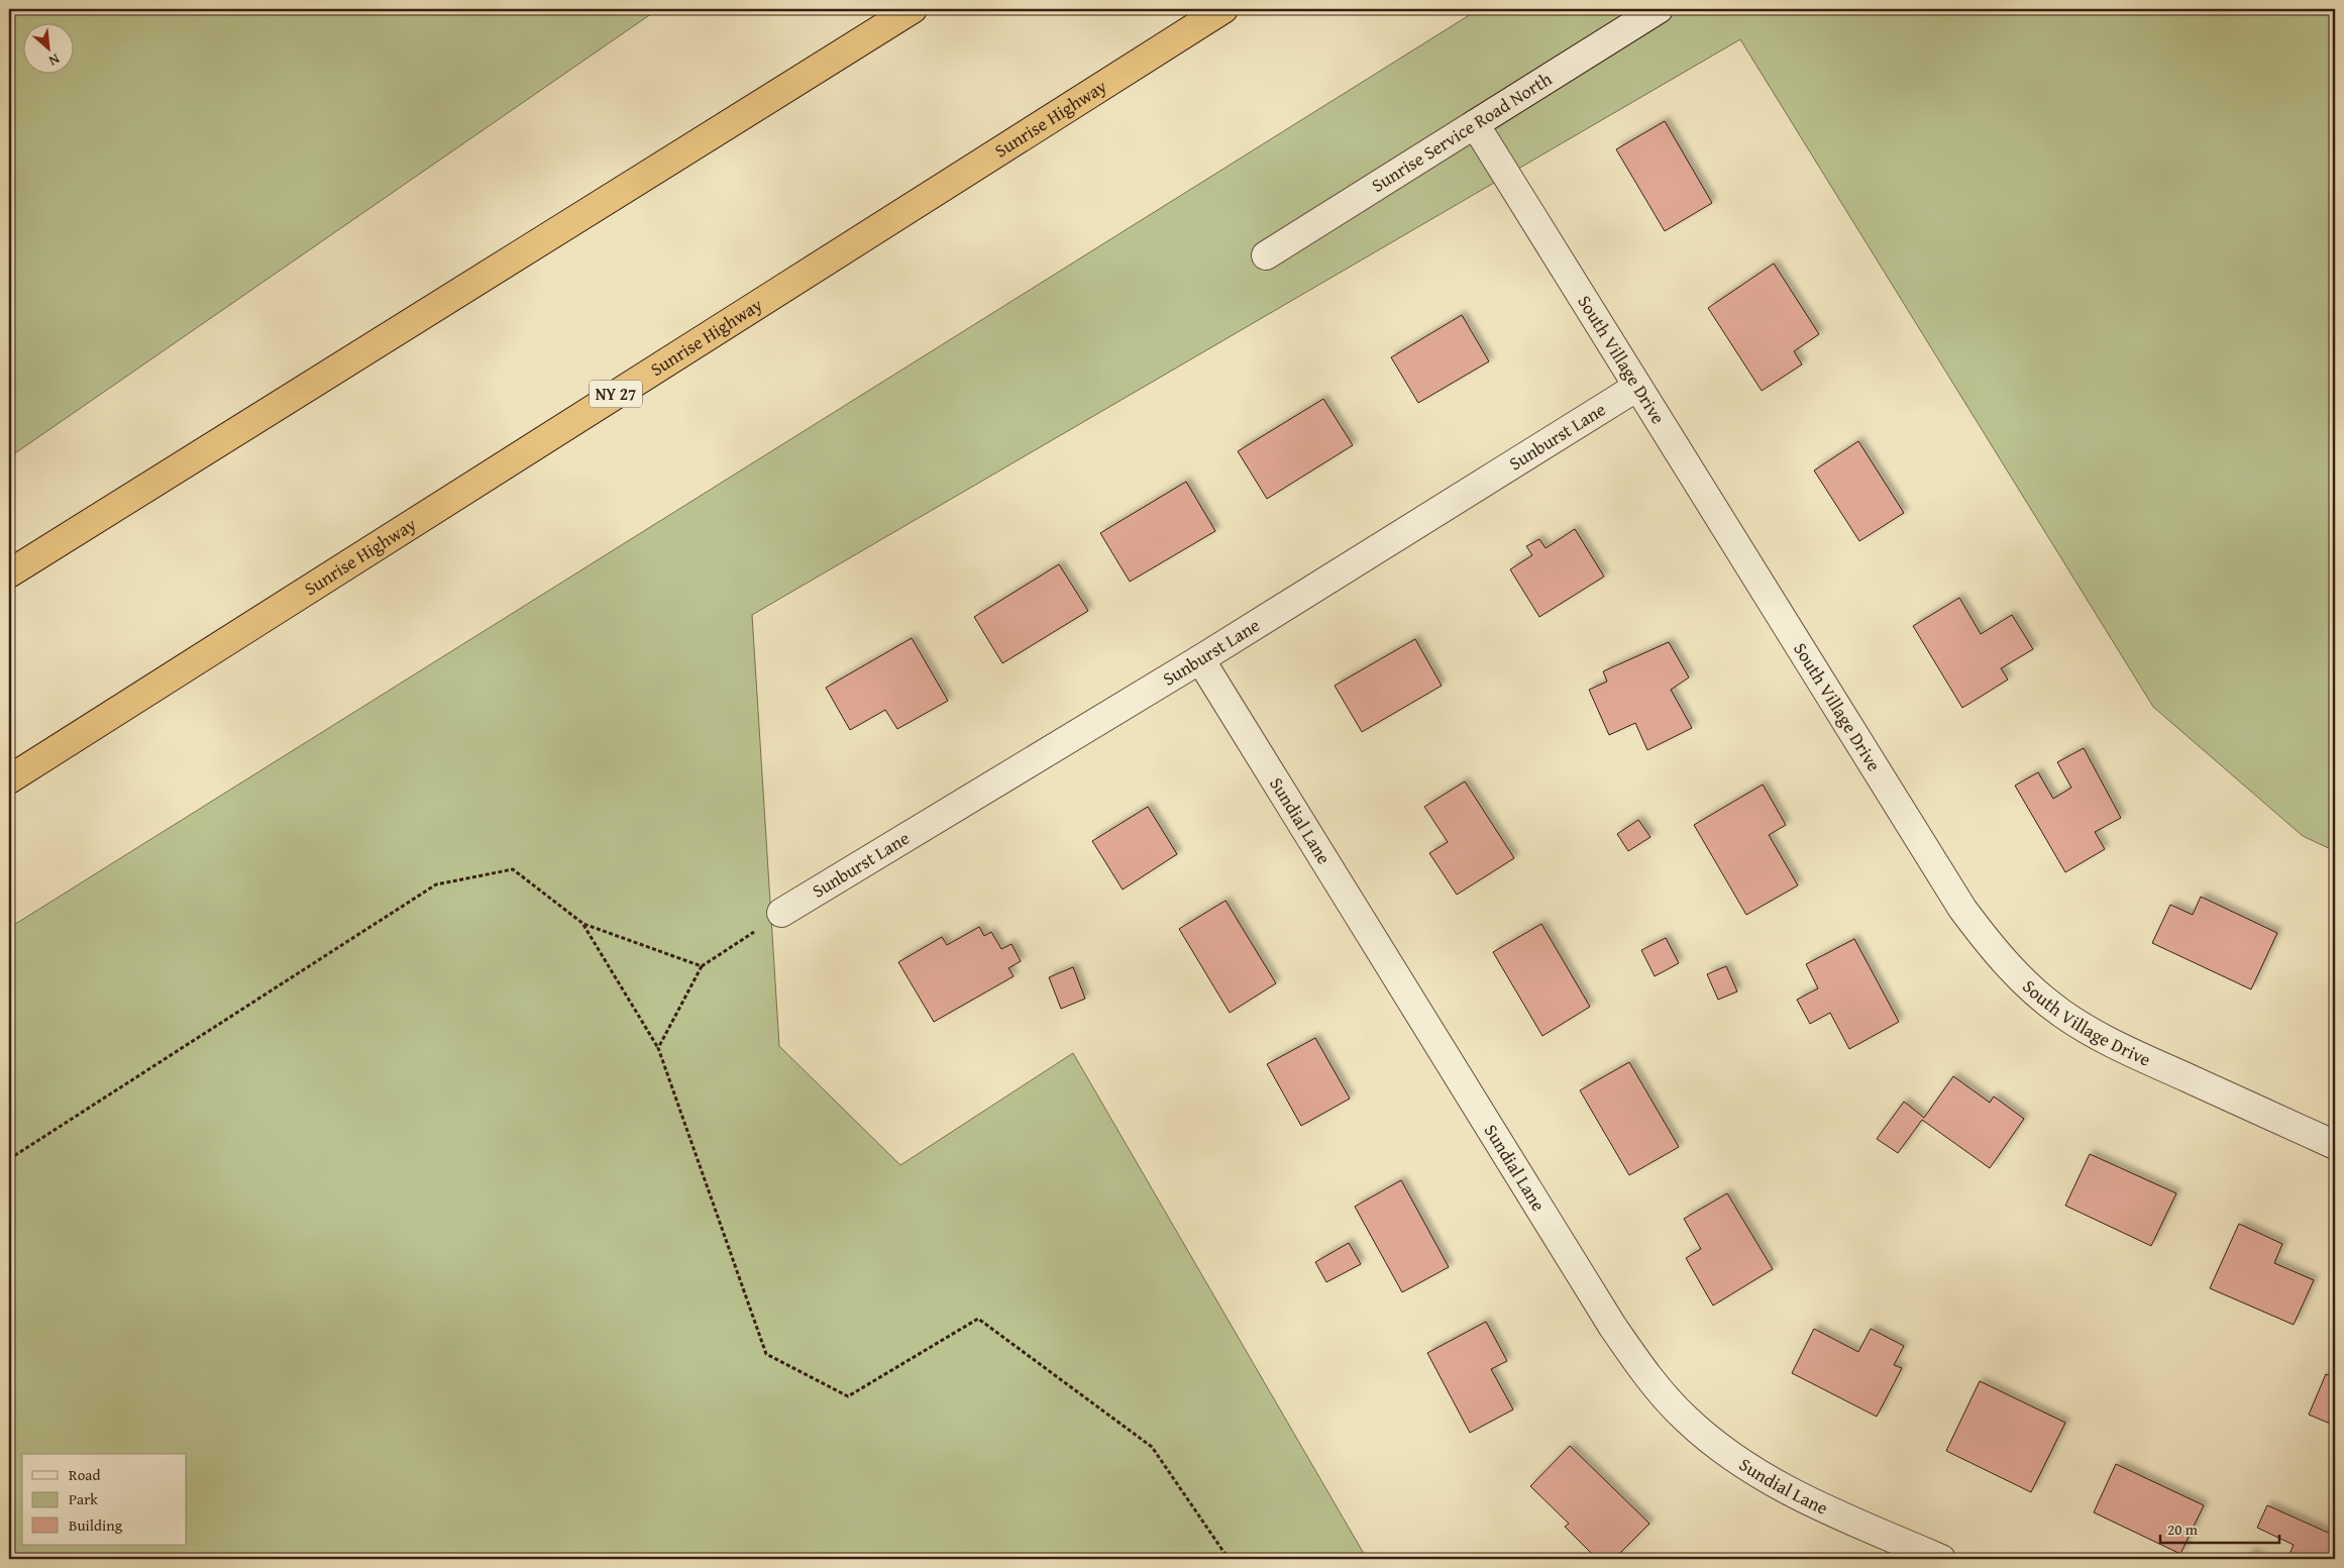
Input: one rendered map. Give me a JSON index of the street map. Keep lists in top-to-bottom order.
{
  "streets": {
    "highway": ["Sunrise Highway", "NY 27"],
    "street": [
      "Sunrise Service Road North",
      "South Village Drive",
      "Sunburst Lane",
      "Sundial Lane"
    ]
  },
  "crossings": [
    ["Sunrise Service Road North", "South Village Drive"],
    ["South Village Drive", "Sunburst Lane"],
    ["Sunburst Lane", "Sundial Lane"]
  ],
  "legend": ["Road", "Park", "Building"],
  "scale_bar": "20 m",
  "north": "bottom right"
}
